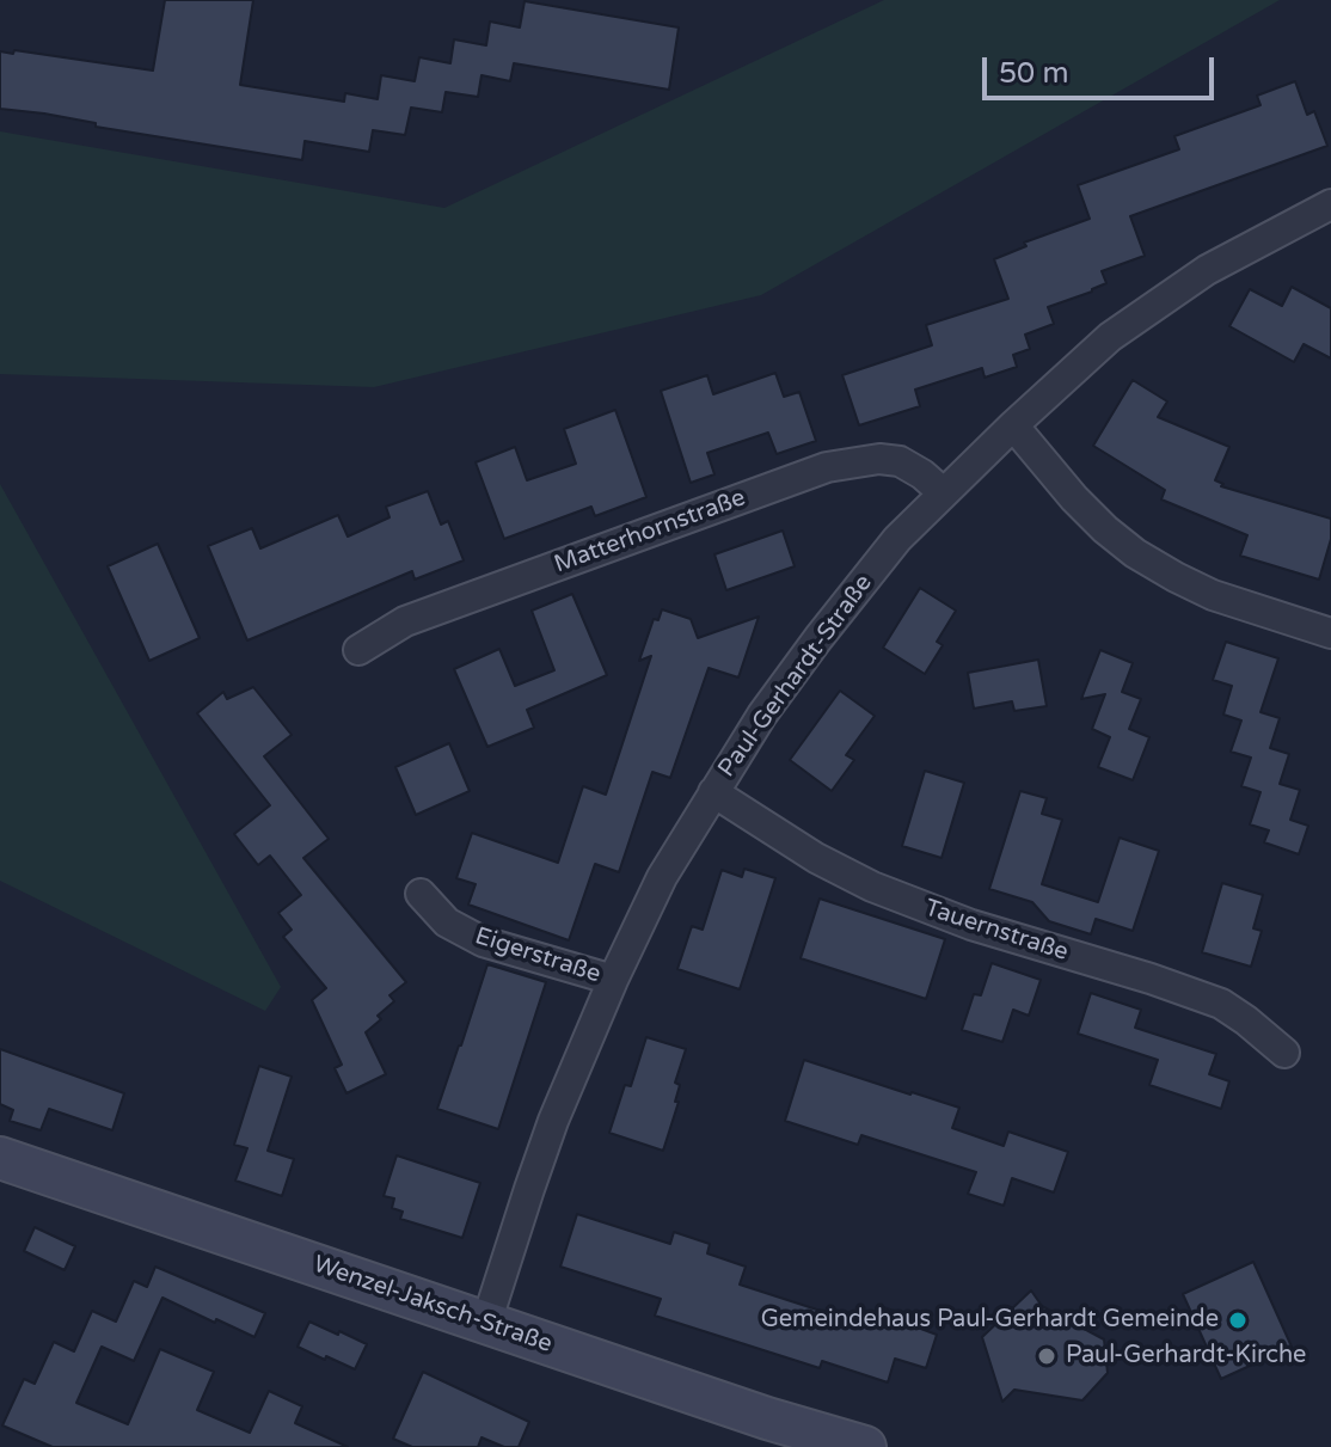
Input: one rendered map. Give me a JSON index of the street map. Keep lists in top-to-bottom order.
{
  "streets": {
    "street": [
      "Matterhornstraße",
      "Paul-Gerhardt-Straße",
      "Tauernstraße",
      "Eigerstraße",
      "Wenzel-Jaksch-Straße"
    ]
  },
  "crossings": [
    ["Matterhornstraße", "Paul-Gerhardt-Straße"],
    ["Paul-Gerhardt-Straße", "Tauernstraße"],
    ["Paul-Gerhardt-Straße", "Eigerstraße"],
    ["Paul-Gerhardt-Straße", "Wenzel-Jaksch-Straße"]
  ],
  "places": ["Gemeindehaus Paul-Gerhardt Gemeinde", "Paul-Gerhardt-Kirche"],
  "scale_bar": "50 m"
}
